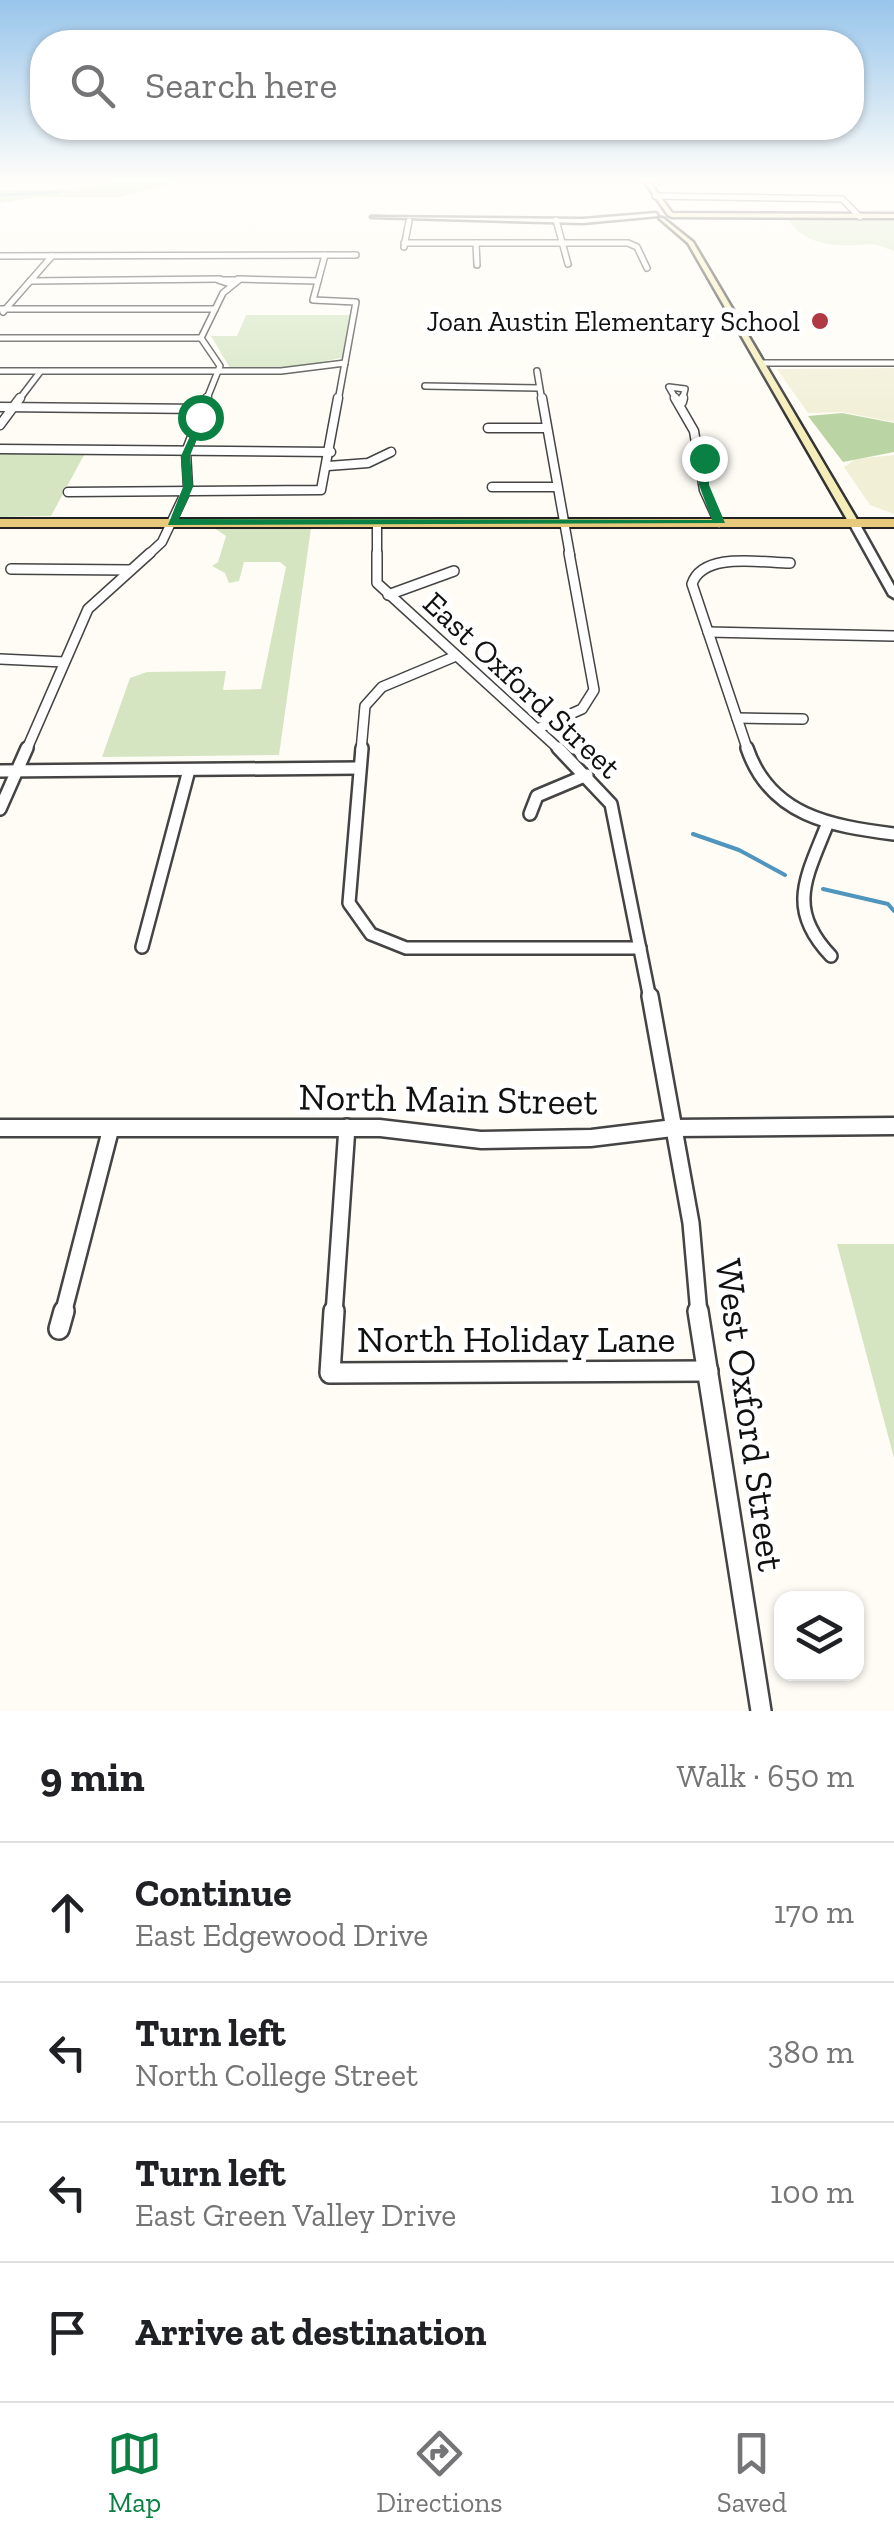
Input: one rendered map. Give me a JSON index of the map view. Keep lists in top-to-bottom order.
{
  "streets": {
    "street": [
      "East Oxford Street",
      "North Main Street",
      "North Holiday Lane",
      "West Oxford Street"
    ]
  },
  "crossings": [
    ["East Oxford Street", "North Main Street"],
    ["East Oxford Street", "West Oxford Street"],
    ["North Main Street", "North Holiday Lane"],
    ["North Main Street", "West Oxford Street"],
    ["North Holiday Lane", "West Oxford Street"]
  ],
  "places": ["Joan Austin Elementary School"],
  "page": {
    "search": "Search here",
    "heading": ["9 min", "Walk · 650 m"],
    "list": [
      ["Continue", "East Edgewood Drive", "170 m"],
      ["Turn left", "North College Street", "380 m"],
      ["Turn left", "East Green Valley Drive", "100 m"],
      "Arrive at destination"
    ],
    "nav": ["Map", "Directions", "Saved"]
  }
}
